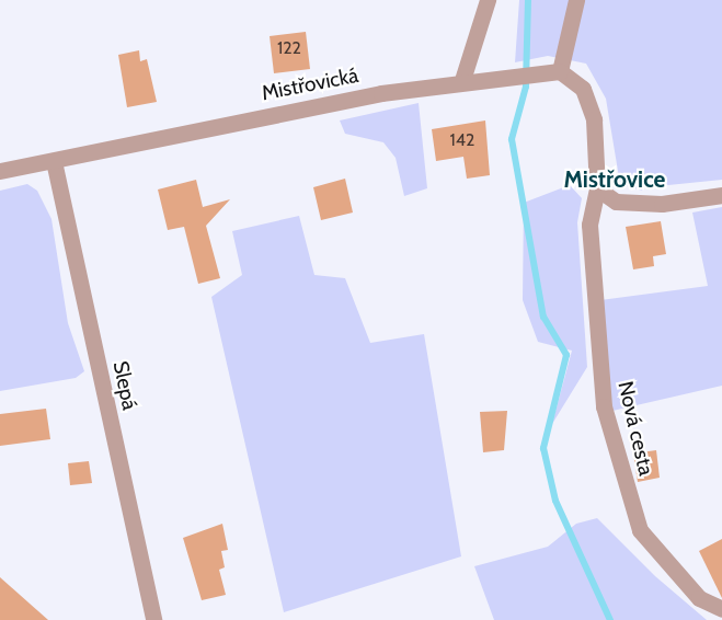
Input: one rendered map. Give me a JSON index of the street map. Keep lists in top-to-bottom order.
{
  "streets": {
    "street": ["Mistřovická", "Slepá", "Nová cesta"]
  },
  "crossings": [
    ["Mistřovická", "Slepá"],
    ["Mistřovická", "Nová cesta"]
  ],
  "districts": ["Mistřovice"],
  "house_numbers": ["122", "142"]
}
